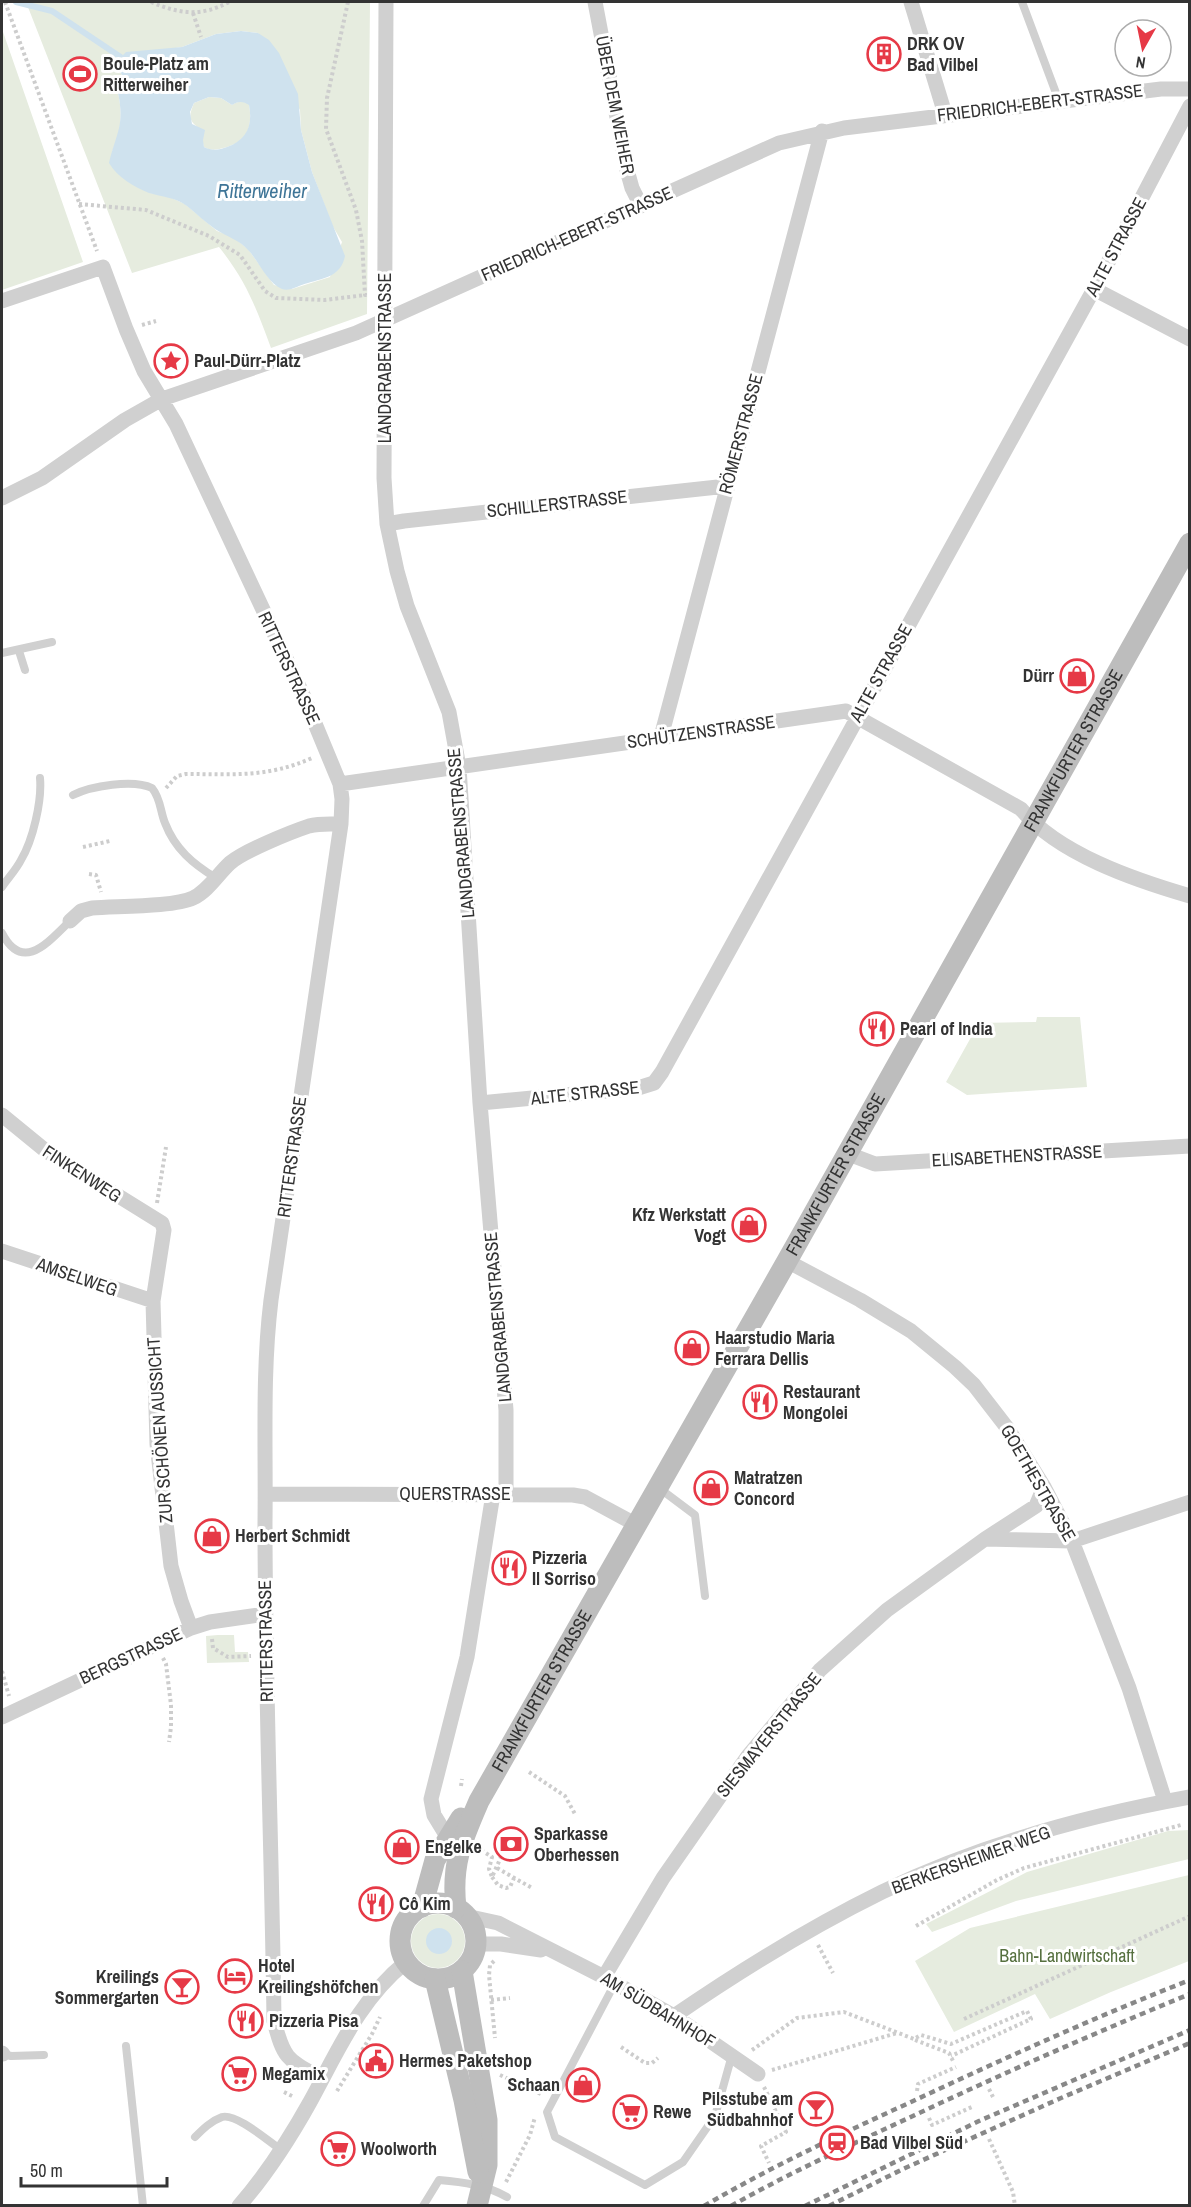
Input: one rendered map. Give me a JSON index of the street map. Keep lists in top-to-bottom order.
{
  "streets": {
    "main road": ["FRANKFURTER STRASSE"],
    "street": [
      "FRIEDRICH-EBERT-STRASSE",
      "ÜBER DEM WEIHER",
      "ALTE STRASSE",
      "LANDGRABENSTRASSE",
      "RÖMERSTRASSE",
      "SCHILLERSTRASSE",
      "RITTERSTRASSE",
      "SCHÜTZENSTRASSE",
      "ELISABETHENSTRASSE",
      "FINKENWEG",
      "AMSELWEG",
      "ZUR SCHÖNEN AUSSICHT",
      "GOETHESTRASSE",
      "QUERSTRASSE",
      "BERGSTRASSE",
      "SIESMAYERSTRASSE",
      "BERKERSHEIMER WEG",
      "AM SÜDBAHNHOF"
    ]
  },
  "crossings": [
    ["FRIEDRICH-EBERT-STRASSE", "ÜBER DEM WEIHER"],
    ["FRIEDRICH-EBERT-STRASSE", "LANDGRABENSTRASSE"],
    ["FRIEDRICH-EBERT-STRASSE", "RÖMERSTRASSE"],
    ["FRIEDRICH-EBERT-STRASSE", "RITTERSTRASSE"],
    ["ALTE STRASSE", "LANDGRABENSTRASSE"],
    ["ALTE STRASSE", "SCHÜTZENSTRASSE"],
    ["LANDGRABENSTRASSE", "SCHILLERSTRASSE"],
    ["LANDGRABENSTRASSE", "SCHÜTZENSTRASSE"],
    ["LANDGRABENSTRASSE", "FRANKFURTER STRASSE"],
    ["LANDGRABENSTRASSE", "QUERSTRASSE"],
    ["RÖMERSTRASSE", "SCHILLERSTRASSE"],
    ["RÖMERSTRASSE", "SCHÜTZENSTRASSE"],
    ["RITTERSTRASSE", "SCHÜTZENSTRASSE"],
    ["RITTERSTRASSE", "QUERSTRASSE"],
    ["RITTERSTRASSE", "BERGSTRASSE"],
    ["SCHÜTZENSTRASSE", "FRANKFURTER STRASSE"],
    ["FRANKFURTER STRASSE", "ELISABETHENSTRASSE"],
    ["FRANKFURTER STRASSE", "GOETHESTRASSE"],
    ["FRANKFURTER STRASSE", "QUERSTRASSE"],
    ["FRANKFURTER STRASSE", "AM SÜDBAHNHOF"],
    ["FINKENWEG", "ZUR SCHÖNEN AUSSICHT"],
    ["AMSELWEG", "ZUR SCHÖNEN AUSSICHT"],
    ["ZUR SCHÖNEN AUSSICHT", "BERGSTRASSE"],
    ["GOETHESTRASSE", "SIESMAYERSTRASSE"],
    ["GOETHESTRASSE", "BERKERSHEIMER WEG"],
    ["SIESMAYERSTRASSE", "AM SÜDBAHNHOF"],
    ["BERKERSHEIMER WEG", "AM SÜDBAHNHOF"]
  ],
  "water": ["Ritterweiher"],
  "parks": ["Bahn-Landwirtschaft"],
  "places": {
    "building": ["DRK OV Bad Vilbel"],
    "sports": ["Boule-Platz am Ritterweiher"],
    "place": ["Paul-Dürr-Platz"],
    "shop": [
      "Dürr",
      "Kfz Werkstatt Vogt",
      "Haarstudio Maria Ferrara Dellis",
      "Matratzen Concord",
      "Herbert Schmidt",
      "Engelke",
      "Schaan"
    ],
    "restaurant": [
      "Pearl of India",
      "Restaurant Mongolei",
      "Pizzeria Il Sorriso",
      "Cô Kim",
      "Pizzeria Pisa"
    ],
    "bank": ["Sparkasse Oberhessen"],
    "hotel": ["Hotel Kreilingshöfchen"],
    "bar": ["Kreilings Sommergarten", "Pilsstube am Südbahnhof"],
    "public building": ["Hermes Paketshop"],
    "supermarket": ["Megamix", "Rewe", "Woolworth"],
    "station": ["Bad Vilbel Süd"]
  },
  "scale_bar": "50 m",
  "north": "bottom"
}
